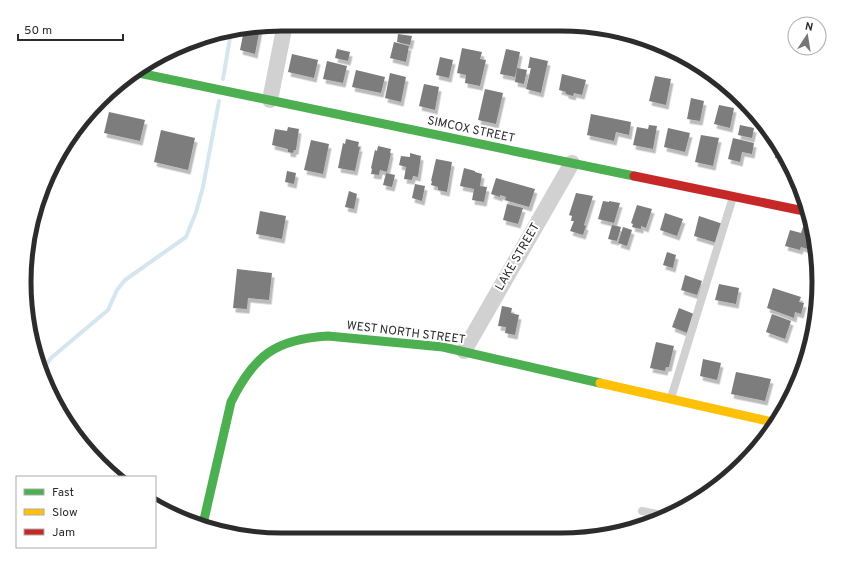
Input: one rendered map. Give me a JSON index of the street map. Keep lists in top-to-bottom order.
{
  "streets": {
    "street": ["SIMCOX STREET", "LAKE STREET", "WEST NORTH STREET"]
  },
  "crossings": [
    ["SIMCOX STREET", "LAKE STREET"],
    ["LAKE STREET", "WEST NORTH STREET"]
  ],
  "legend": ["Fast", "Slow", "Jam"],
  "scale_bar": "50 m",
  "north": "top"
}
